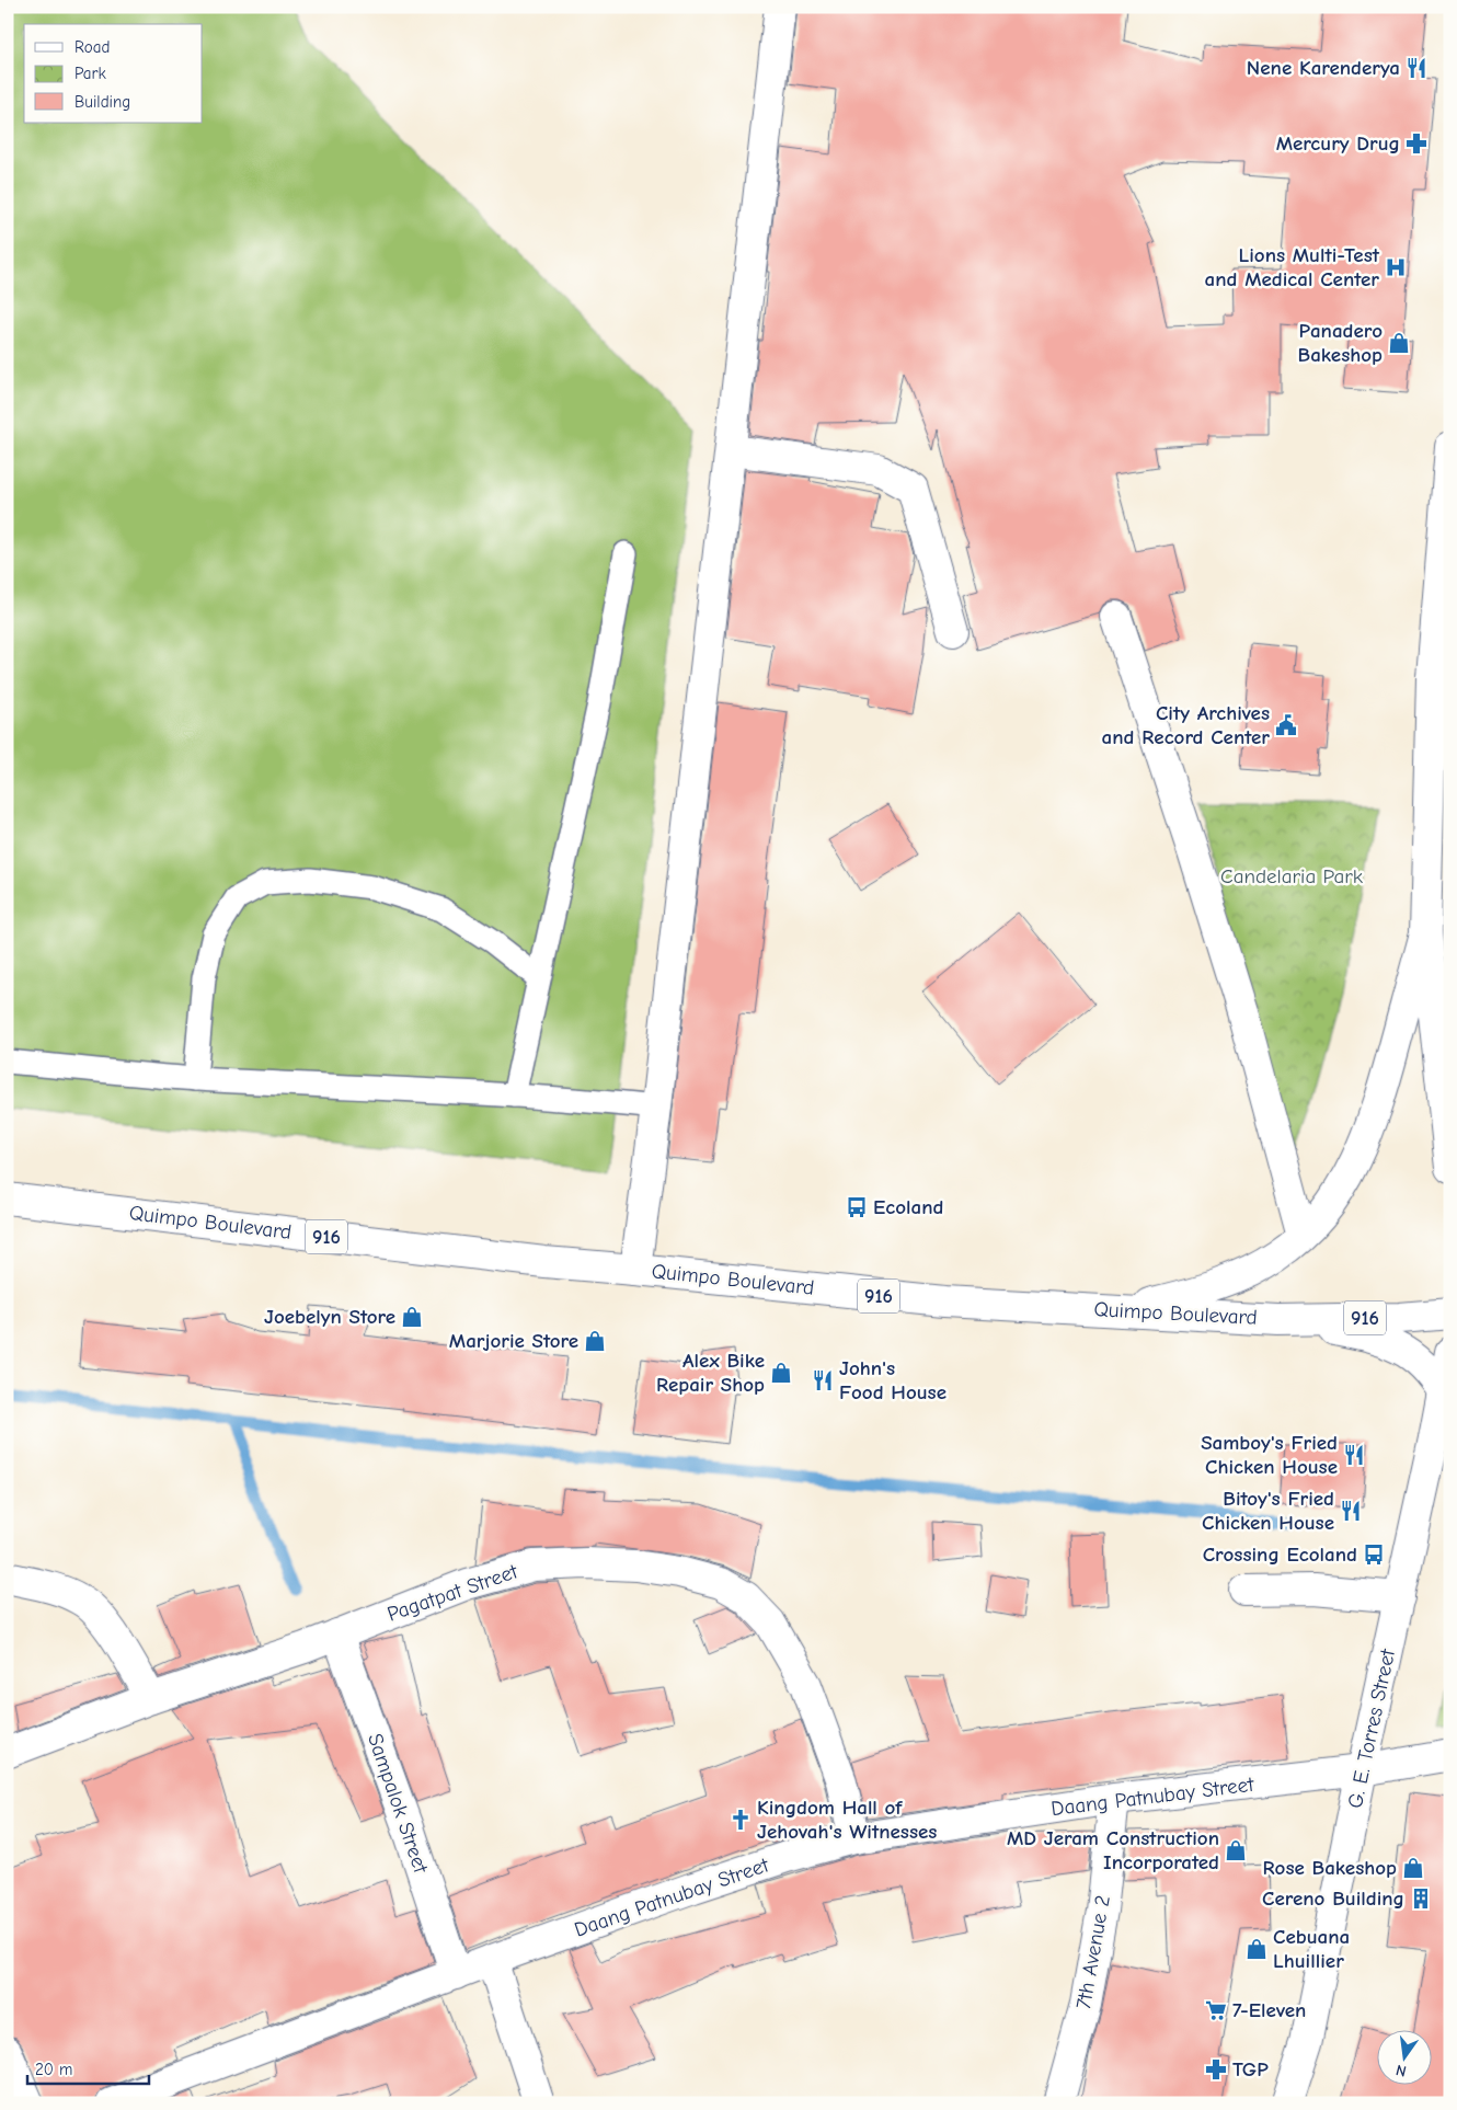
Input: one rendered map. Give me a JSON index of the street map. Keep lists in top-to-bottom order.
{
  "streets": {
    "street": [
      "Quimpo Boulevard",
      "916",
      "Pagatpat Street",
      "G. E. Torres Street",
      "Daang Patnubay Street",
      "Sampalok Street",
      "7th Avenue 2"
    ]
  },
  "crossings": [
    ["Pagatpat Street", "Daang Patnubay Street"],
    ["Pagatpat Street", "Sampalok Street"],
    ["G. E. Torres Street", "Daang Patnubay Street"],
    ["Daang Patnubay Street", "Sampalok Street"],
    ["Daang Patnubay Street", "7th Avenue 2"]
  ],
  "parks": ["Candelaria Park"],
  "places": {
    "restaurant": [
      "Nene Karenderya",
      "John's Food House",
      "Samboy's Fried Chicken House",
      "Bitoy's Fried Chicken House"
    ],
    "pharmacy": ["Mercury Drug", "TGP"],
    "hospital": ["Lions Multi-Test and Medical Center"],
    "shop": [
      "Panadero Bakeshop",
      "Joebelyn Store",
      "Marjorie Store",
      "Alex Bike Repair Shop",
      "MD Jeram Construction Incorporated",
      "Rose Bakeshop",
      "Cebuana Lhuillier"
    ],
    "public building": ["City Archives and Record Center"],
    "bus stop": ["Ecoland", "Crossing Ecoland"],
    "church": ["Kingdom Hall of Jehovah's Witnesses"],
    "building": ["Cereno Building"],
    "supermarket": ["7-Eleven"]
  },
  "legend": ["Road", "Park", "Building"],
  "scale_bar": "20 m",
  "north": "bottom"
}
